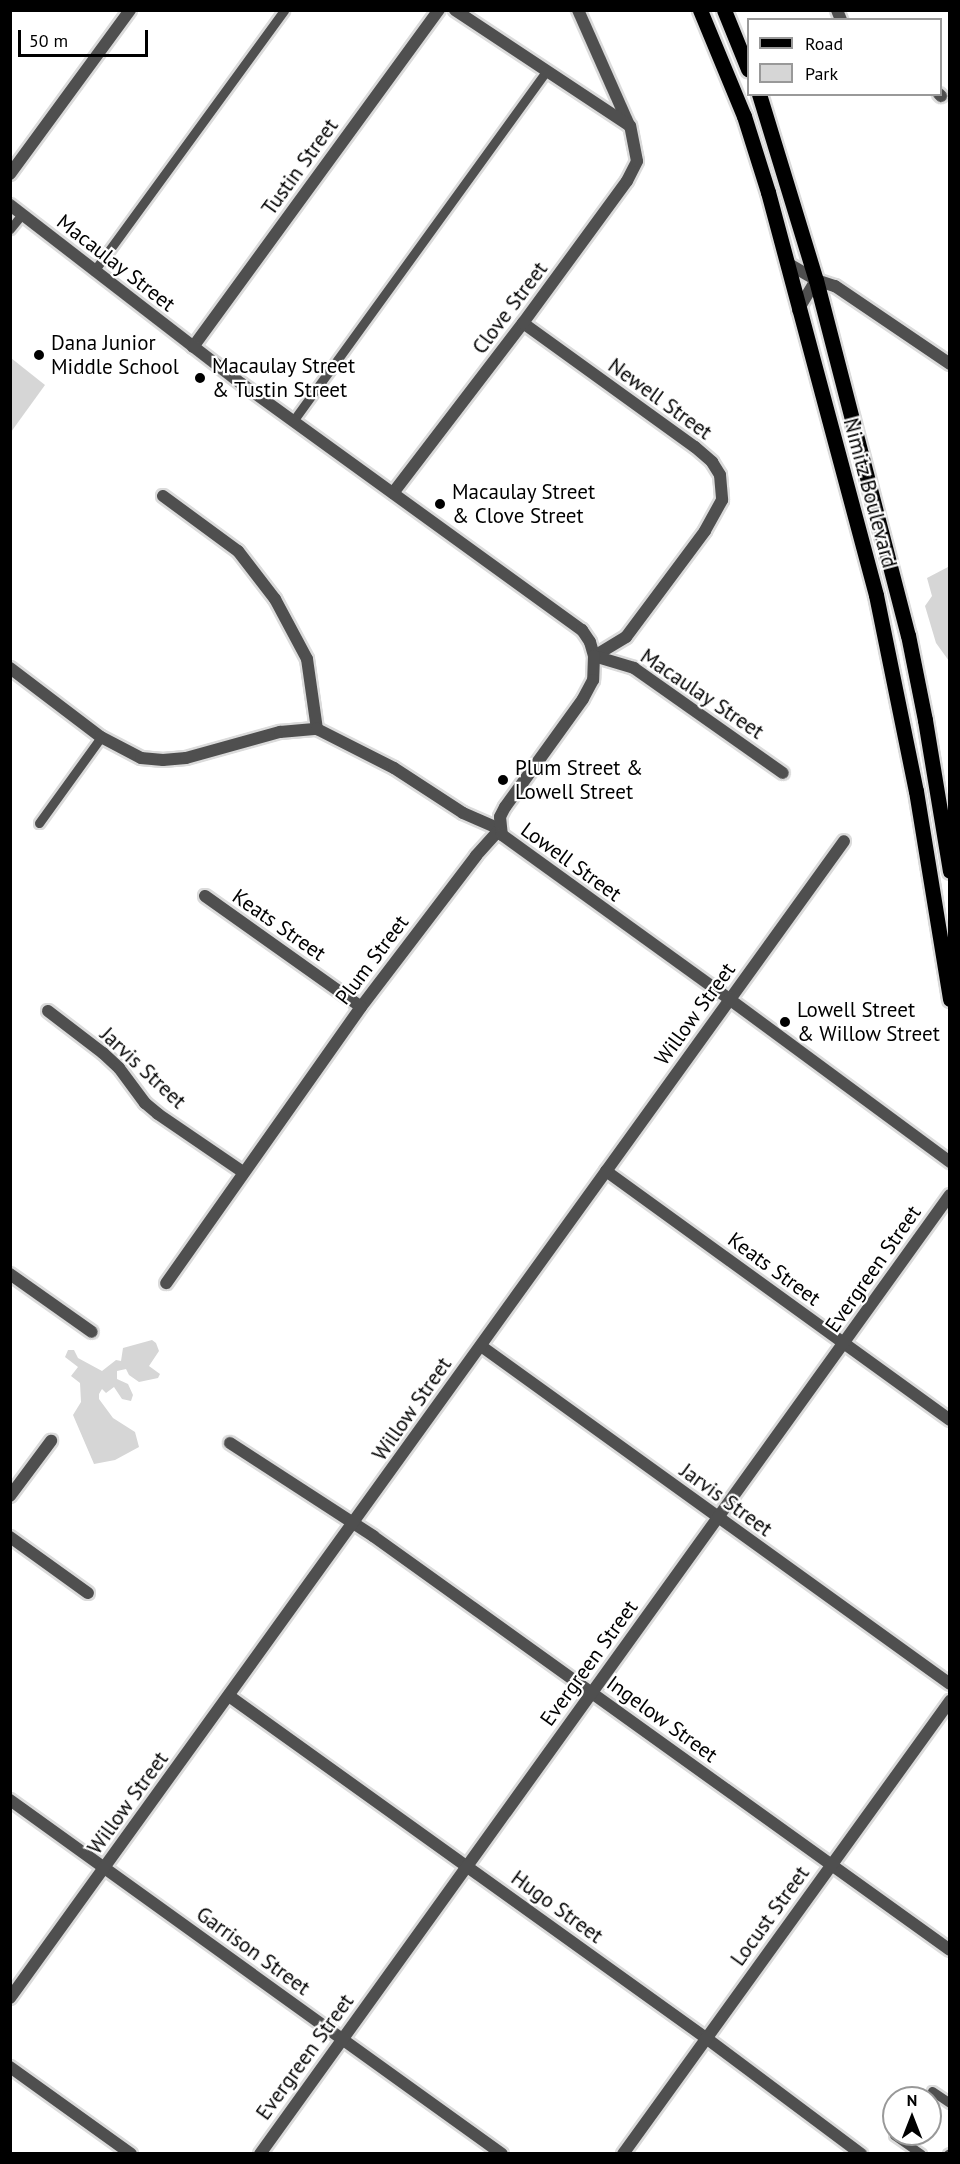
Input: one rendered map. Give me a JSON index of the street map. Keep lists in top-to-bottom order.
{
  "streets": {
    "main road": ["Nimitz Boulevard"],
    "street": [
      "Tustin Street",
      "Macaulay Street",
      "Clove Street",
      "Newell Street",
      "Lowell Street",
      "Keats Street",
      "Plum Street",
      "Willow Street",
      "Jarvis Street",
      "Evergreen Street",
      "Ingelow Street",
      "Hugo Street",
      "Locust Street",
      "Garrison Street"
    ]
  },
  "crossings": [
    ["Tustin Street", "Macaulay Street"],
    ["Macaulay Street", "Clove Street"],
    ["Macaulay Street", "Newell Street"],
    ["Macaulay Street", "Plum Street"],
    ["Clove Street", "Newell Street"],
    ["Newell Street", "Plum Street"],
    ["Lowell Street", "Plum Street"],
    ["Lowell Street", "Willow Street"],
    ["Keats Street", "Plum Street"],
    ["Keats Street", "Willow Street"],
    ["Keats Street", "Evergreen Street"],
    ["Plum Street", "Jarvis Street"],
    ["Willow Street", "Jarvis Street"],
    ["Willow Street", "Ingelow Street"],
    ["Willow Street", "Hugo Street"],
    ["Willow Street", "Garrison Street"],
    ["Jarvis Street", "Evergreen Street"],
    ["Evergreen Street", "Ingelow Street"],
    ["Evergreen Street", "Hugo Street"],
    ["Evergreen Street", "Garrison Street"],
    ["Ingelow Street", "Locust Street"],
    ["Hugo Street", "Locust Street"]
  ],
  "places": [
    "Dana Junior Middle School",
    "Macaulay Street & Tustin Street",
    "Macaulay Street & Clove Street",
    "Plum Street & Lowell Street",
    "Lowell Street & Willow Street"
  ],
  "legend": ["Road", "Park"],
  "scale_bar": "50 m",
  "north": "top"
}
